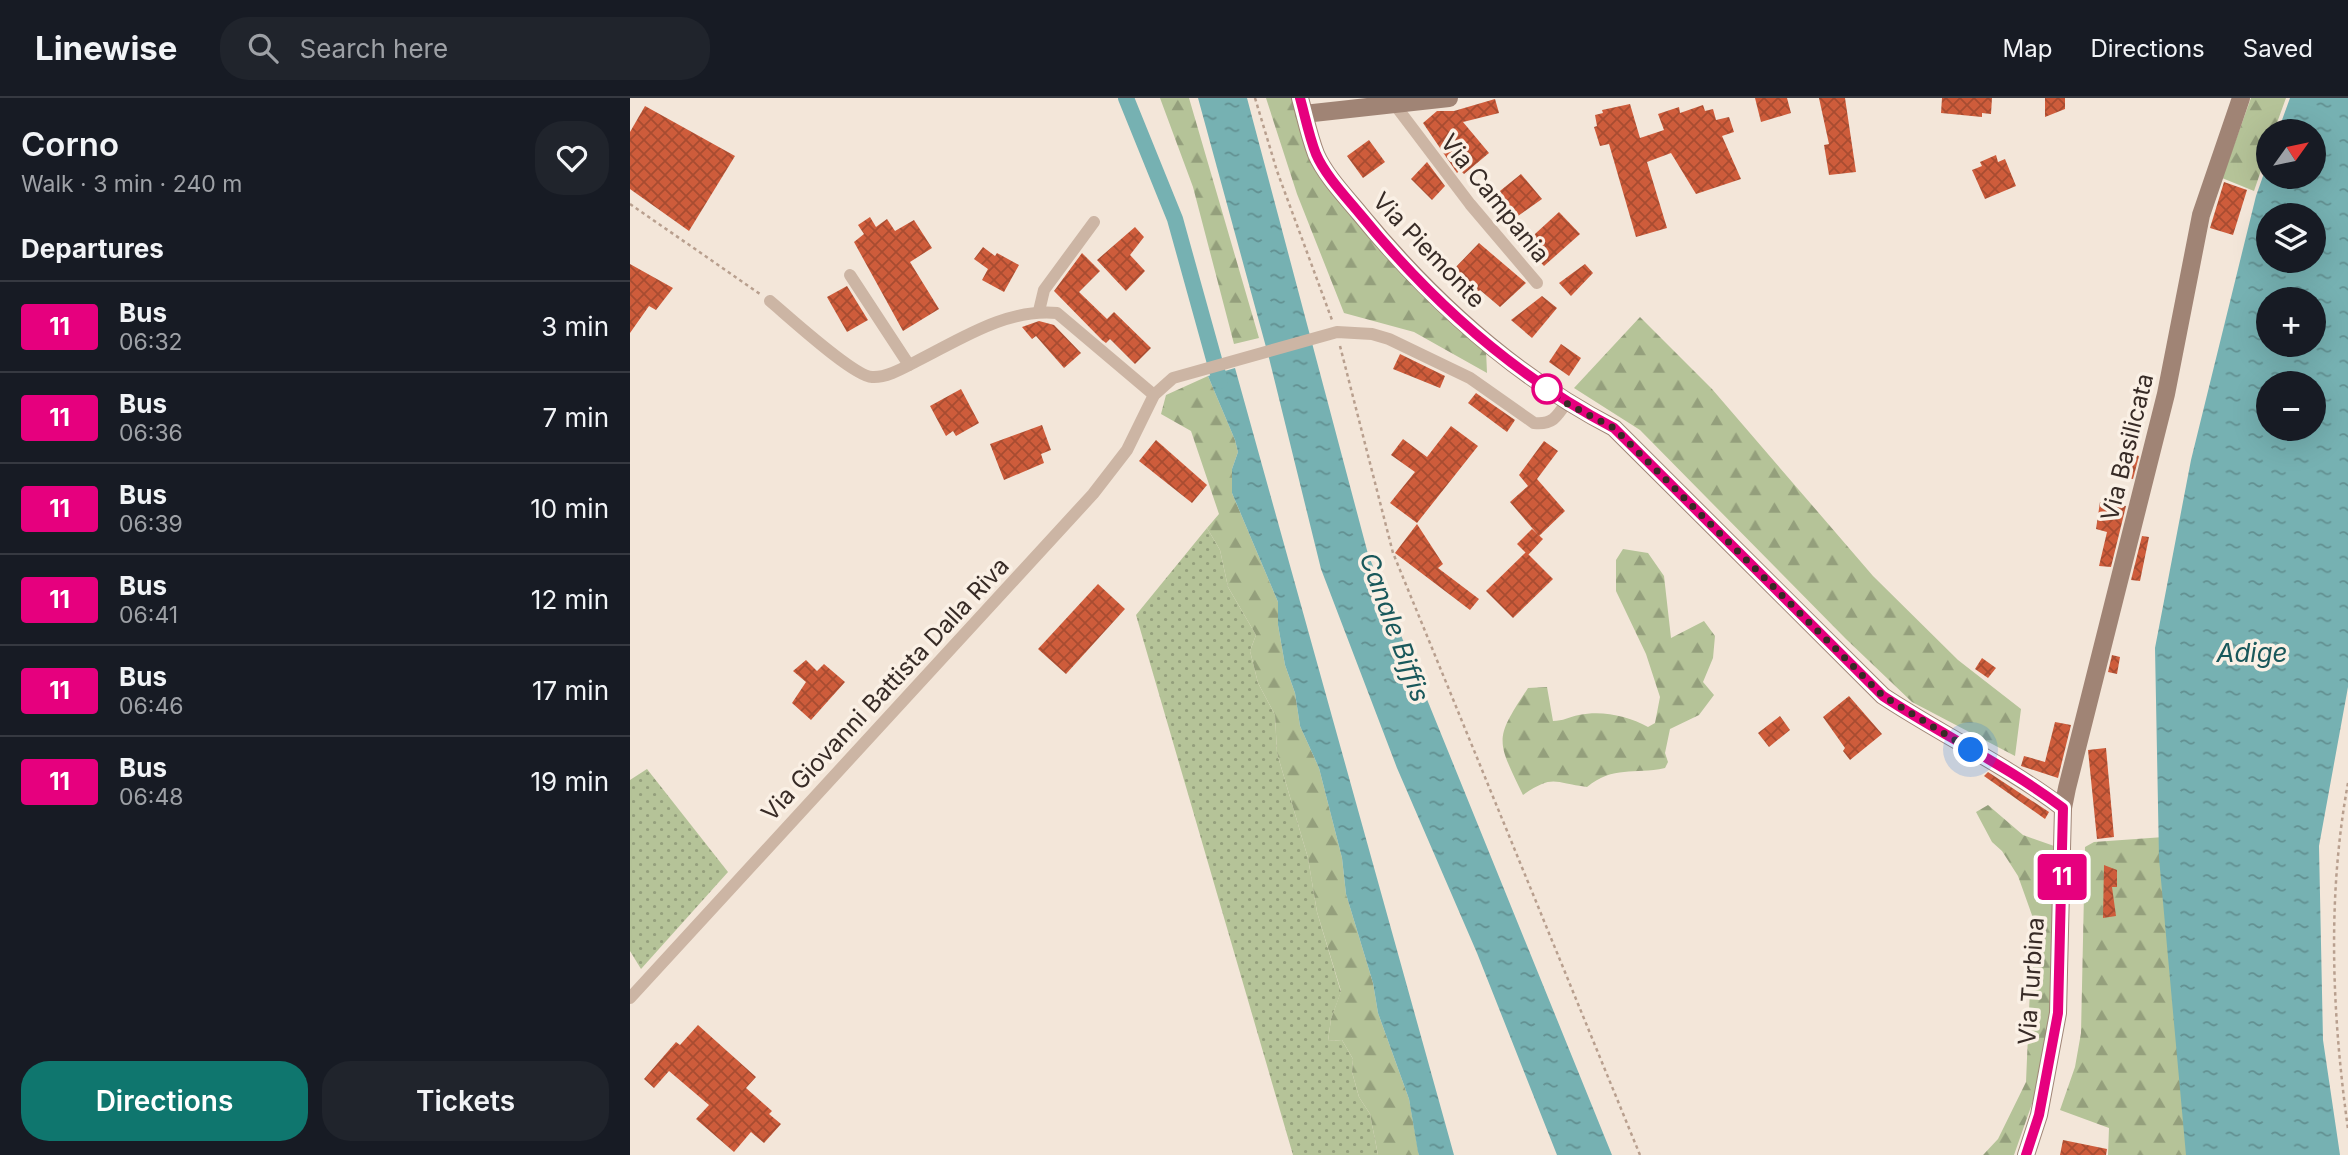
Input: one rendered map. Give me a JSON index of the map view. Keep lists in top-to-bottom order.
{
  "streets": {
    "street": [
      "Via Campania",
      "Via Piemonte",
      "Via Basilicata",
      "Via Giovanni Battista Dalla Riva",
      "Via Turbina"
    ]
  },
  "crossings": [
    ["Via Piemonte", "Via Basilicata"],
    ["Via Piemonte", "Via Giovanni Battista Dalla Riva"],
    ["Via Piemonte", "Via Turbina"],
    ["Via Basilicata", "Via Turbina"]
  ],
  "water": ["Canale Biffis", "Adige"],
  "lines": ["bus line 11"],
  "north": "top right",
  "page": {
    "header": "Linewise",
    "search": "Search here",
    "nav": ["Map", "Directions", "Saved"],
    "heading": [
      ["Corno", "Walk · 3 min · 240 m"],
      "Departures"
    ],
    "on_map": "11",
    "map_buttons": ["+", "−"],
    "list": [
      {
        "mark": "11",
        "name": "Bus",
        "note": "06:32",
        "value": "3 min"
      },
      {
        "mark": "11",
        "name": "Bus",
        "note": "06:36",
        "value": "7 min"
      },
      {
        "mark": "11",
        "name": "Bus",
        "note": "06:39",
        "value": "10 min"
      },
      {
        "mark": "11",
        "name": "Bus",
        "note": "06:41",
        "value": "12 min"
      },
      {
        "mark": "11",
        "name": "Bus",
        "note": "06:46",
        "value": "17 min"
      },
      {
        "mark": "11",
        "name": "Bus",
        "note": "06:48",
        "value": "19 min"
      }
    ],
    "buttons": ["Directions", "Tickets"]
  }
}
